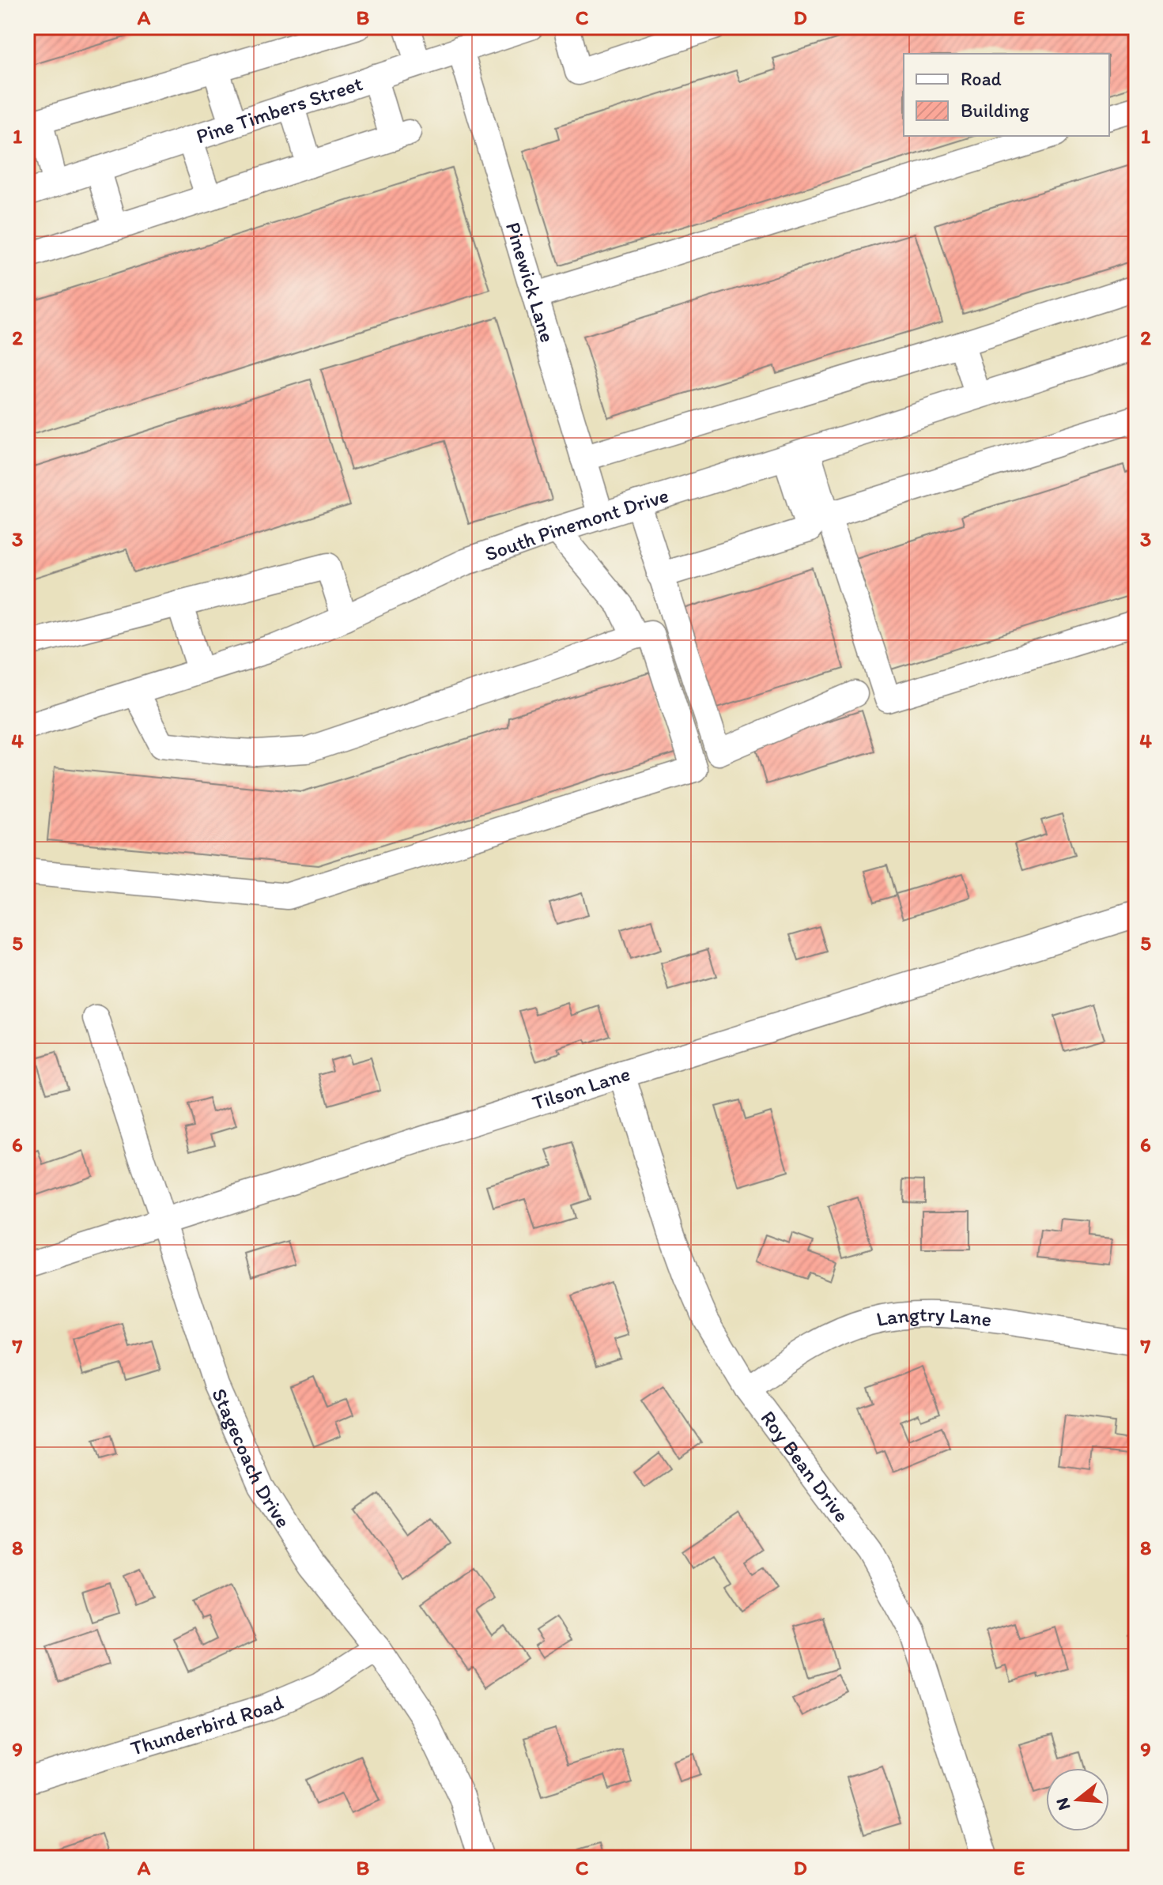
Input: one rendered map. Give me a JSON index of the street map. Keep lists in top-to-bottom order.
{
  "streets": {
    "street": [
      "Pine Timbers Street",
      "Pinewick Lane",
      "South Pinemont Drive",
      "Tilson Lane",
      "Langtry Lane",
      "Stagecoach Drive",
      "Roy Bean Drive",
      "Thunderbird Road"
    ]
  },
  "crossings": [
    ["Pine Timbers Street", "Pinewick Lane"],
    ["Pinewick Lane", "South Pinemont Drive"],
    ["Tilson Lane", "Stagecoach Drive"],
    ["Tilson Lane", "Roy Bean Drive"],
    ["Langtry Lane", "Roy Bean Drive"],
    ["Stagecoach Drive", "Thunderbird Road"]
  ],
  "legend": ["Road", "Building"],
  "north": "left",
  "grid": {
    "columns": [
      "A",
      "B",
      "C",
      "D",
      "E"
    ],
    "rows": [
      "1",
      "2",
      "3",
      "4",
      "5",
      "6",
      "7",
      "8",
      "9"
    ]
  }
}
